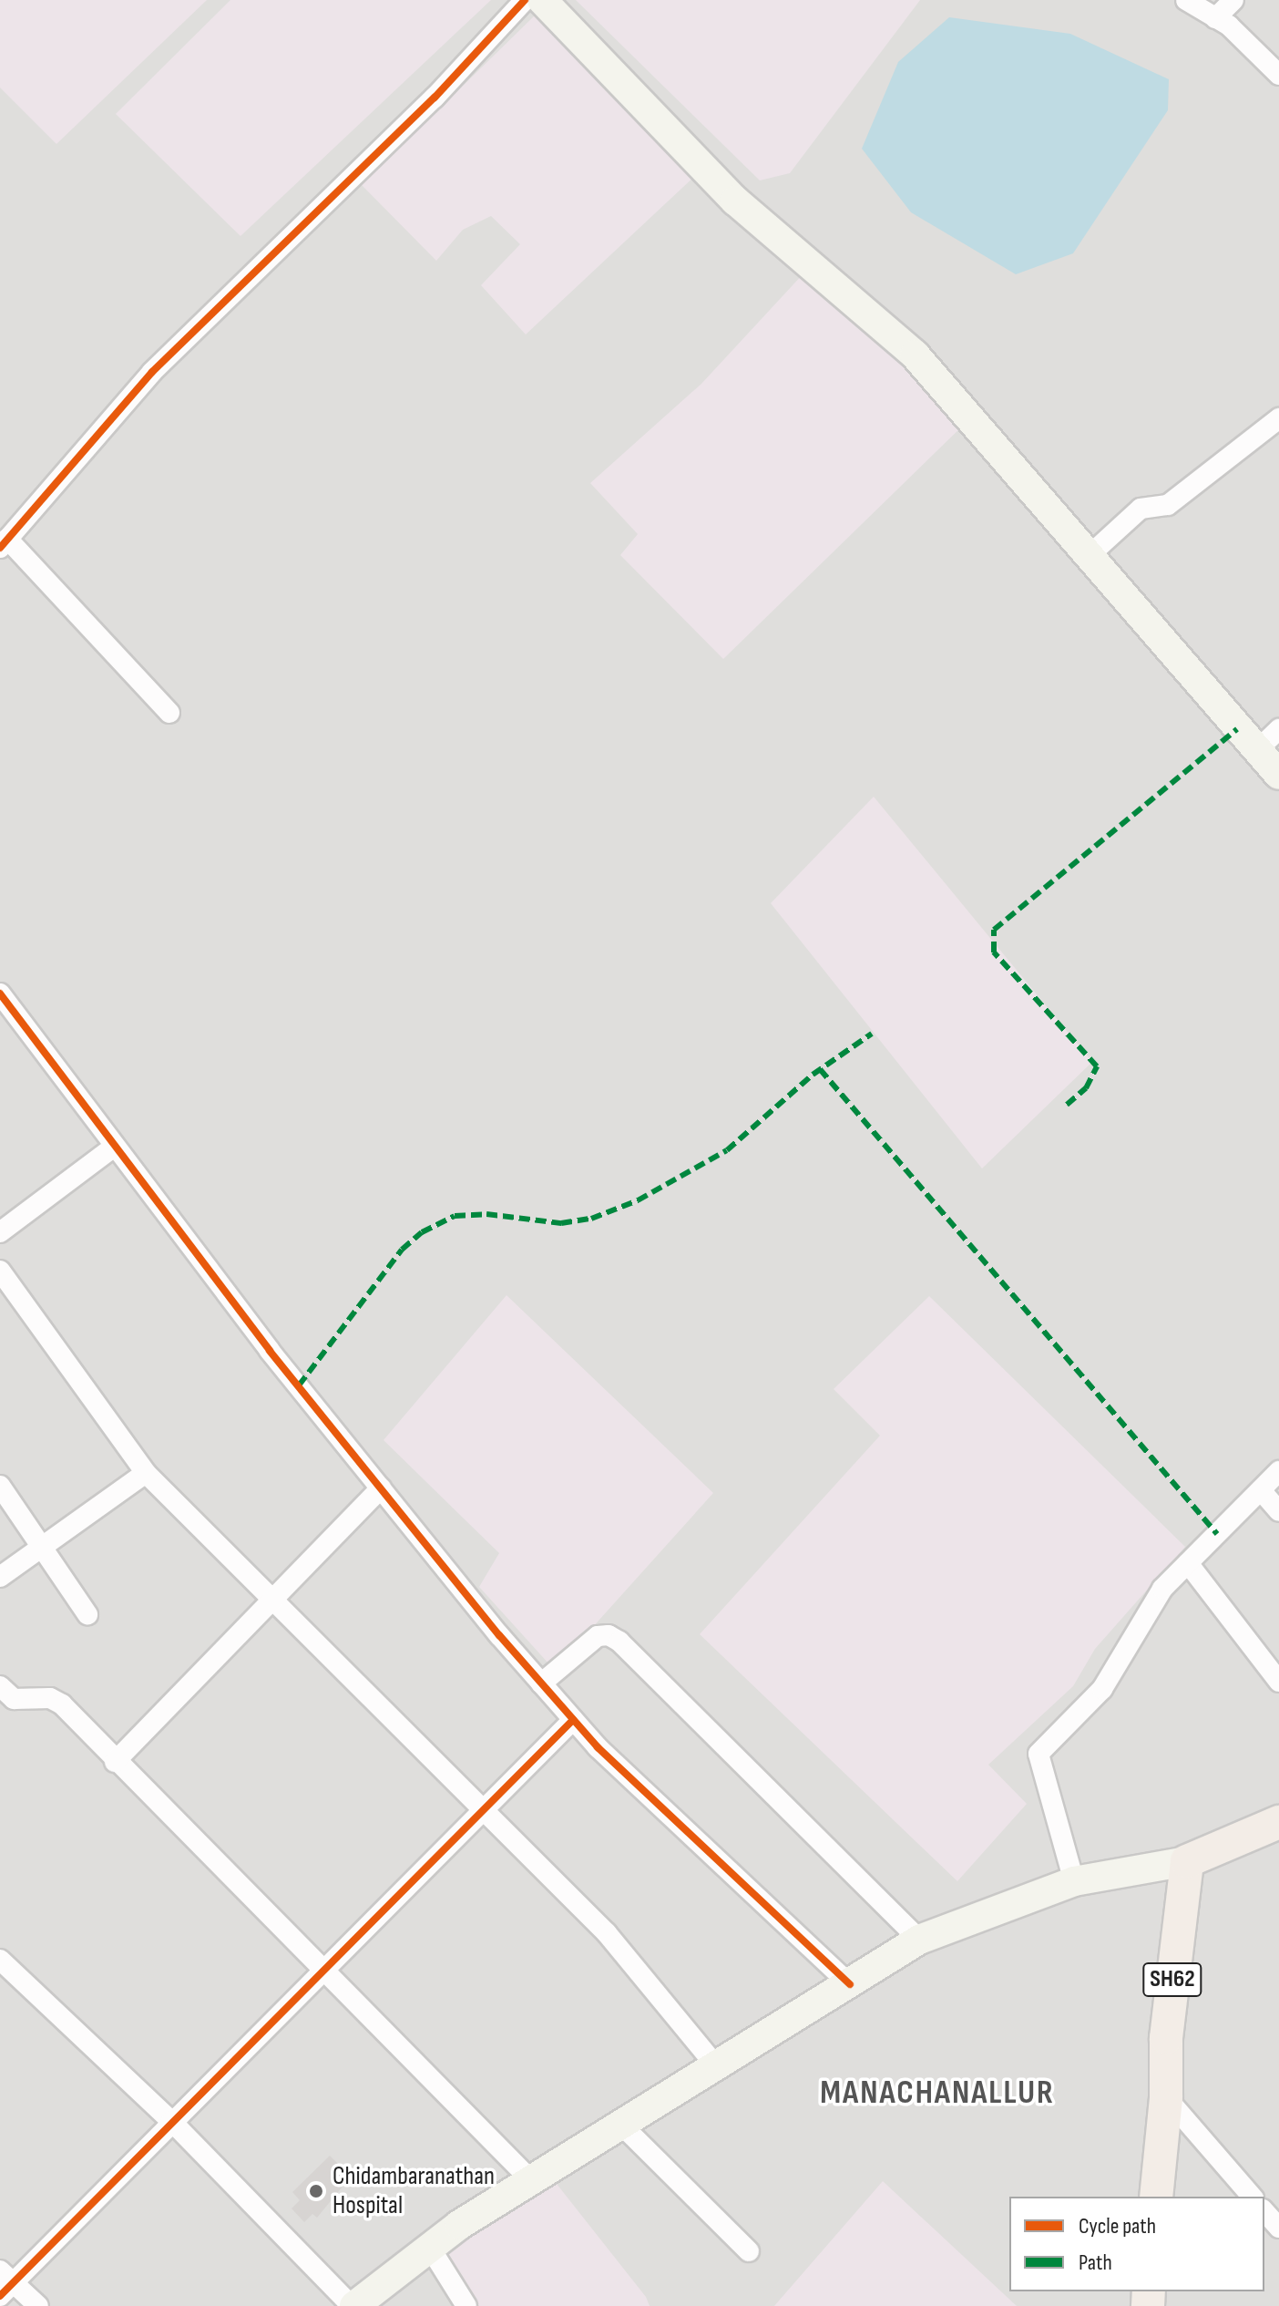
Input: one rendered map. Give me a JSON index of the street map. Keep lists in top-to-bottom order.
{
  "streets": {
    "main road": ["SH62"]
  },
  "districts": ["MANACHANALLUR"],
  "places": ["Chidambaranathan Hospital"],
  "legend": ["Cycle path", "Path"]
}
